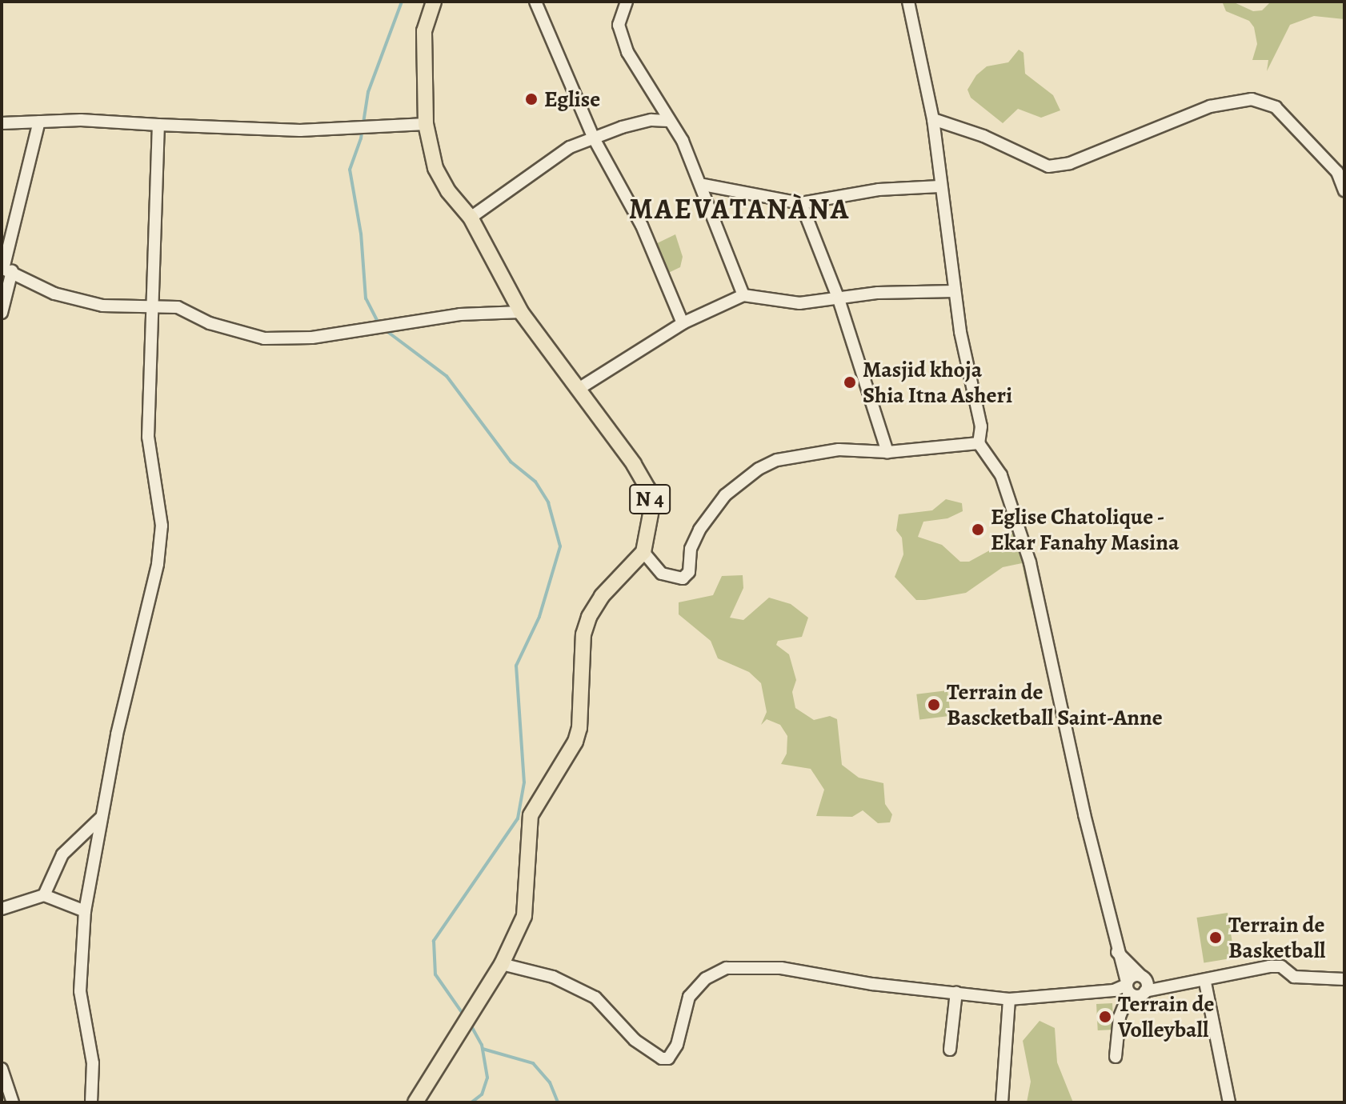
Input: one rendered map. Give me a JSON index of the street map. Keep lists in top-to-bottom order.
{
  "streets": {
    "main road": ["N 4"]
  },
  "districts": ["MAEVATANÀNA"],
  "places": [
    "Eglise",
    "Masjid khoja Shia Itna Asheri",
    "Eglise Chatolique - Ekar Fanahy Masina",
    "Terrain de Bascketball Saint-Anne",
    "Terrain de Basketball",
    "Terrain de Volleyball"
  ]
}
